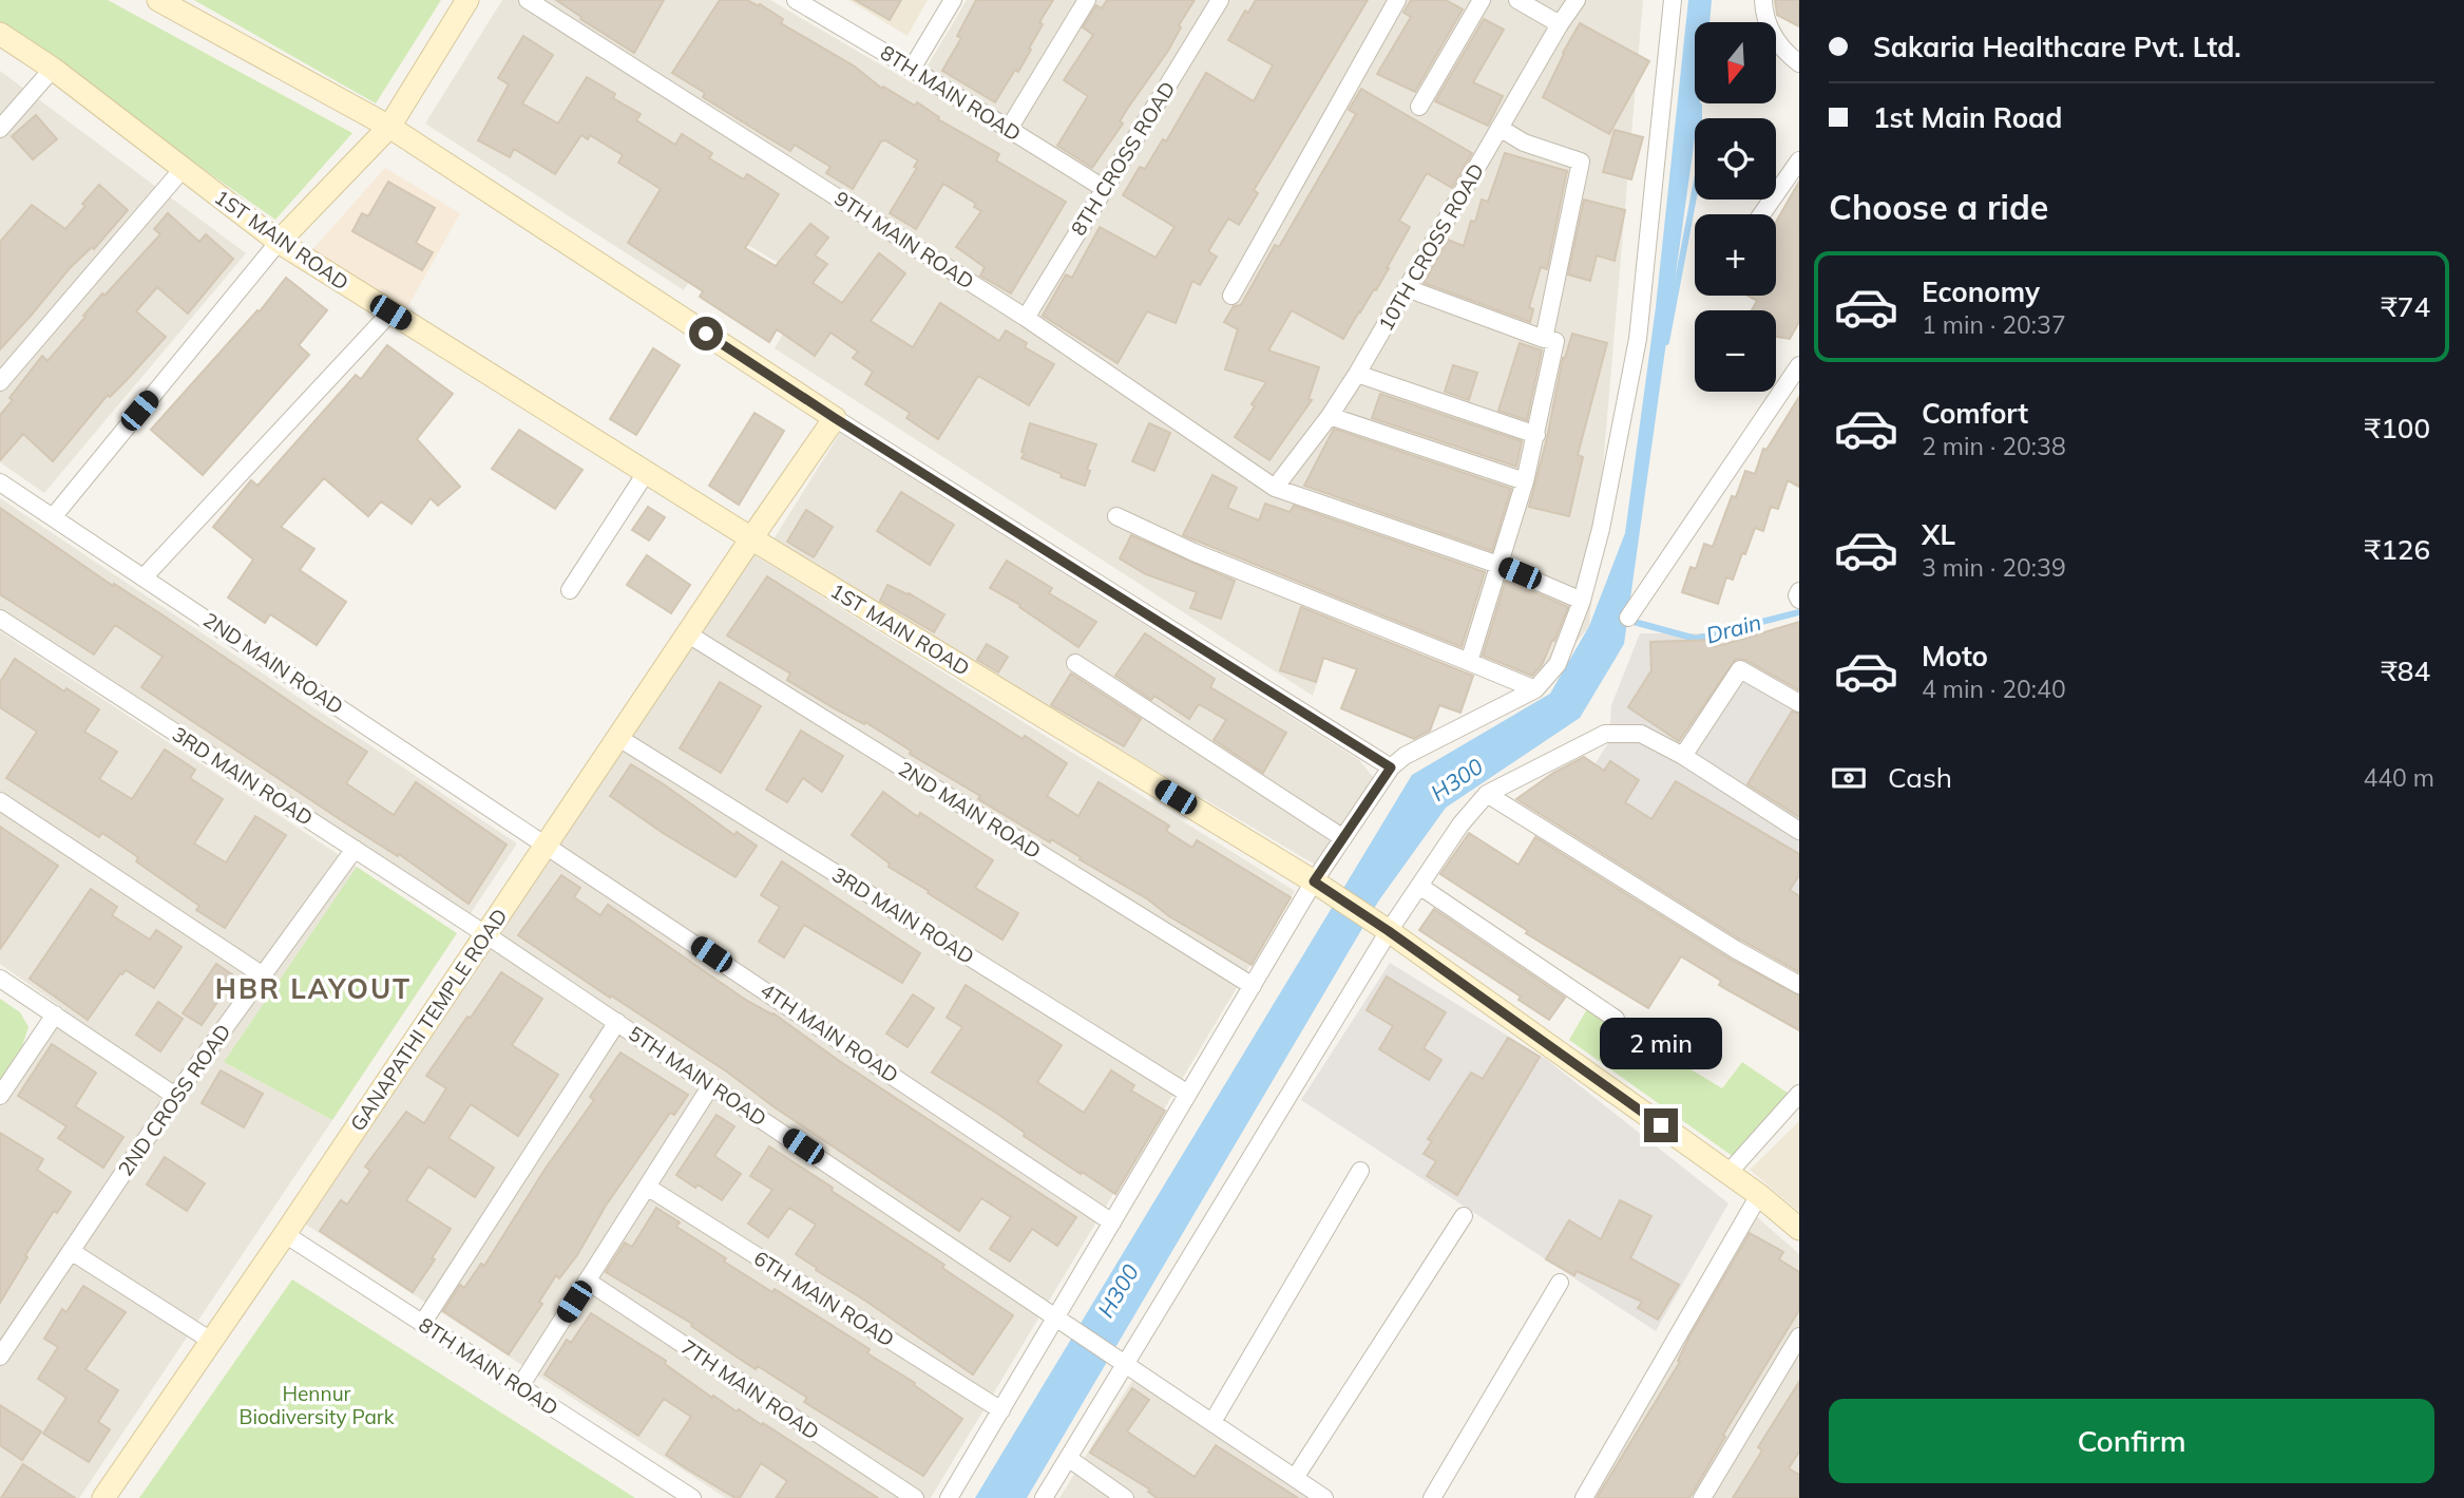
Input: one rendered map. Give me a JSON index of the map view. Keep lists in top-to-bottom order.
{
  "streets": {
    "street": [
      "8TH MAIN ROAD",
      "8TH CROSS ROAD",
      "1ST MAIN ROAD",
      "9TH MAIN ROAD",
      "10TH CROSS ROAD",
      "2ND MAIN ROAD",
      "3RD MAIN ROAD",
      "GANAPATHI TEMPLE ROAD",
      "4TH MAIN ROAD",
      "5TH MAIN ROAD",
      "2ND CROSS ROAD",
      "6TH MAIN ROAD",
      "7TH MAIN ROAD"
    ]
  },
  "crossings": [
    ["8TH MAIN ROAD", "8TH CROSS ROAD"],
    ["8TH MAIN ROAD", "GANAPATHI TEMPLE ROAD"],
    ["8TH CROSS ROAD", "9TH MAIN ROAD"],
    ["1ST MAIN ROAD", "GANAPATHI TEMPLE ROAD"],
    ["9TH MAIN ROAD", "10TH CROSS ROAD"],
    ["2ND MAIN ROAD", "GANAPATHI TEMPLE ROAD"],
    ["2ND MAIN ROAD", "4TH MAIN ROAD"],
    ["3RD MAIN ROAD", "GANAPATHI TEMPLE ROAD"],
    ["3RD MAIN ROAD", "5TH MAIN ROAD"],
    ["3RD MAIN ROAD", "2ND CROSS ROAD"],
    ["GANAPATHI TEMPLE ROAD", "4TH MAIN ROAD"],
    ["GANAPATHI TEMPLE ROAD", "5TH MAIN ROAD"]
  ],
  "districts": ["HBR LAYOUT"],
  "water": ["Drain", "H300"],
  "parks": ["Hennur Biodiversity Park"],
  "north": "bottom",
  "page": {
    "banner": ["Sakaria Healthcare Pvt. Ltd.", "1st Main Road"],
    "map_buttons": ["+", "−"],
    "heading": "Choose a ride",
    "list": [
      {
        "name": "Economy",
        "note": "1 min · 20:37",
        "value": "₹74"
      },
      {
        "name": "Comfort",
        "note": "2 min · 20:38",
        "value": "₹100"
      },
      {
        "name": "XL",
        "note": "3 min · 20:39",
        "value": "₹126"
      },
      {
        "name": "Moto",
        "note": "4 min · 20:40",
        "value": "₹84"
      }
    ],
    "pay": ["Cash", "440 m"],
    "bubble": "2 min",
    "buttons": "Confirm"
  }
}
